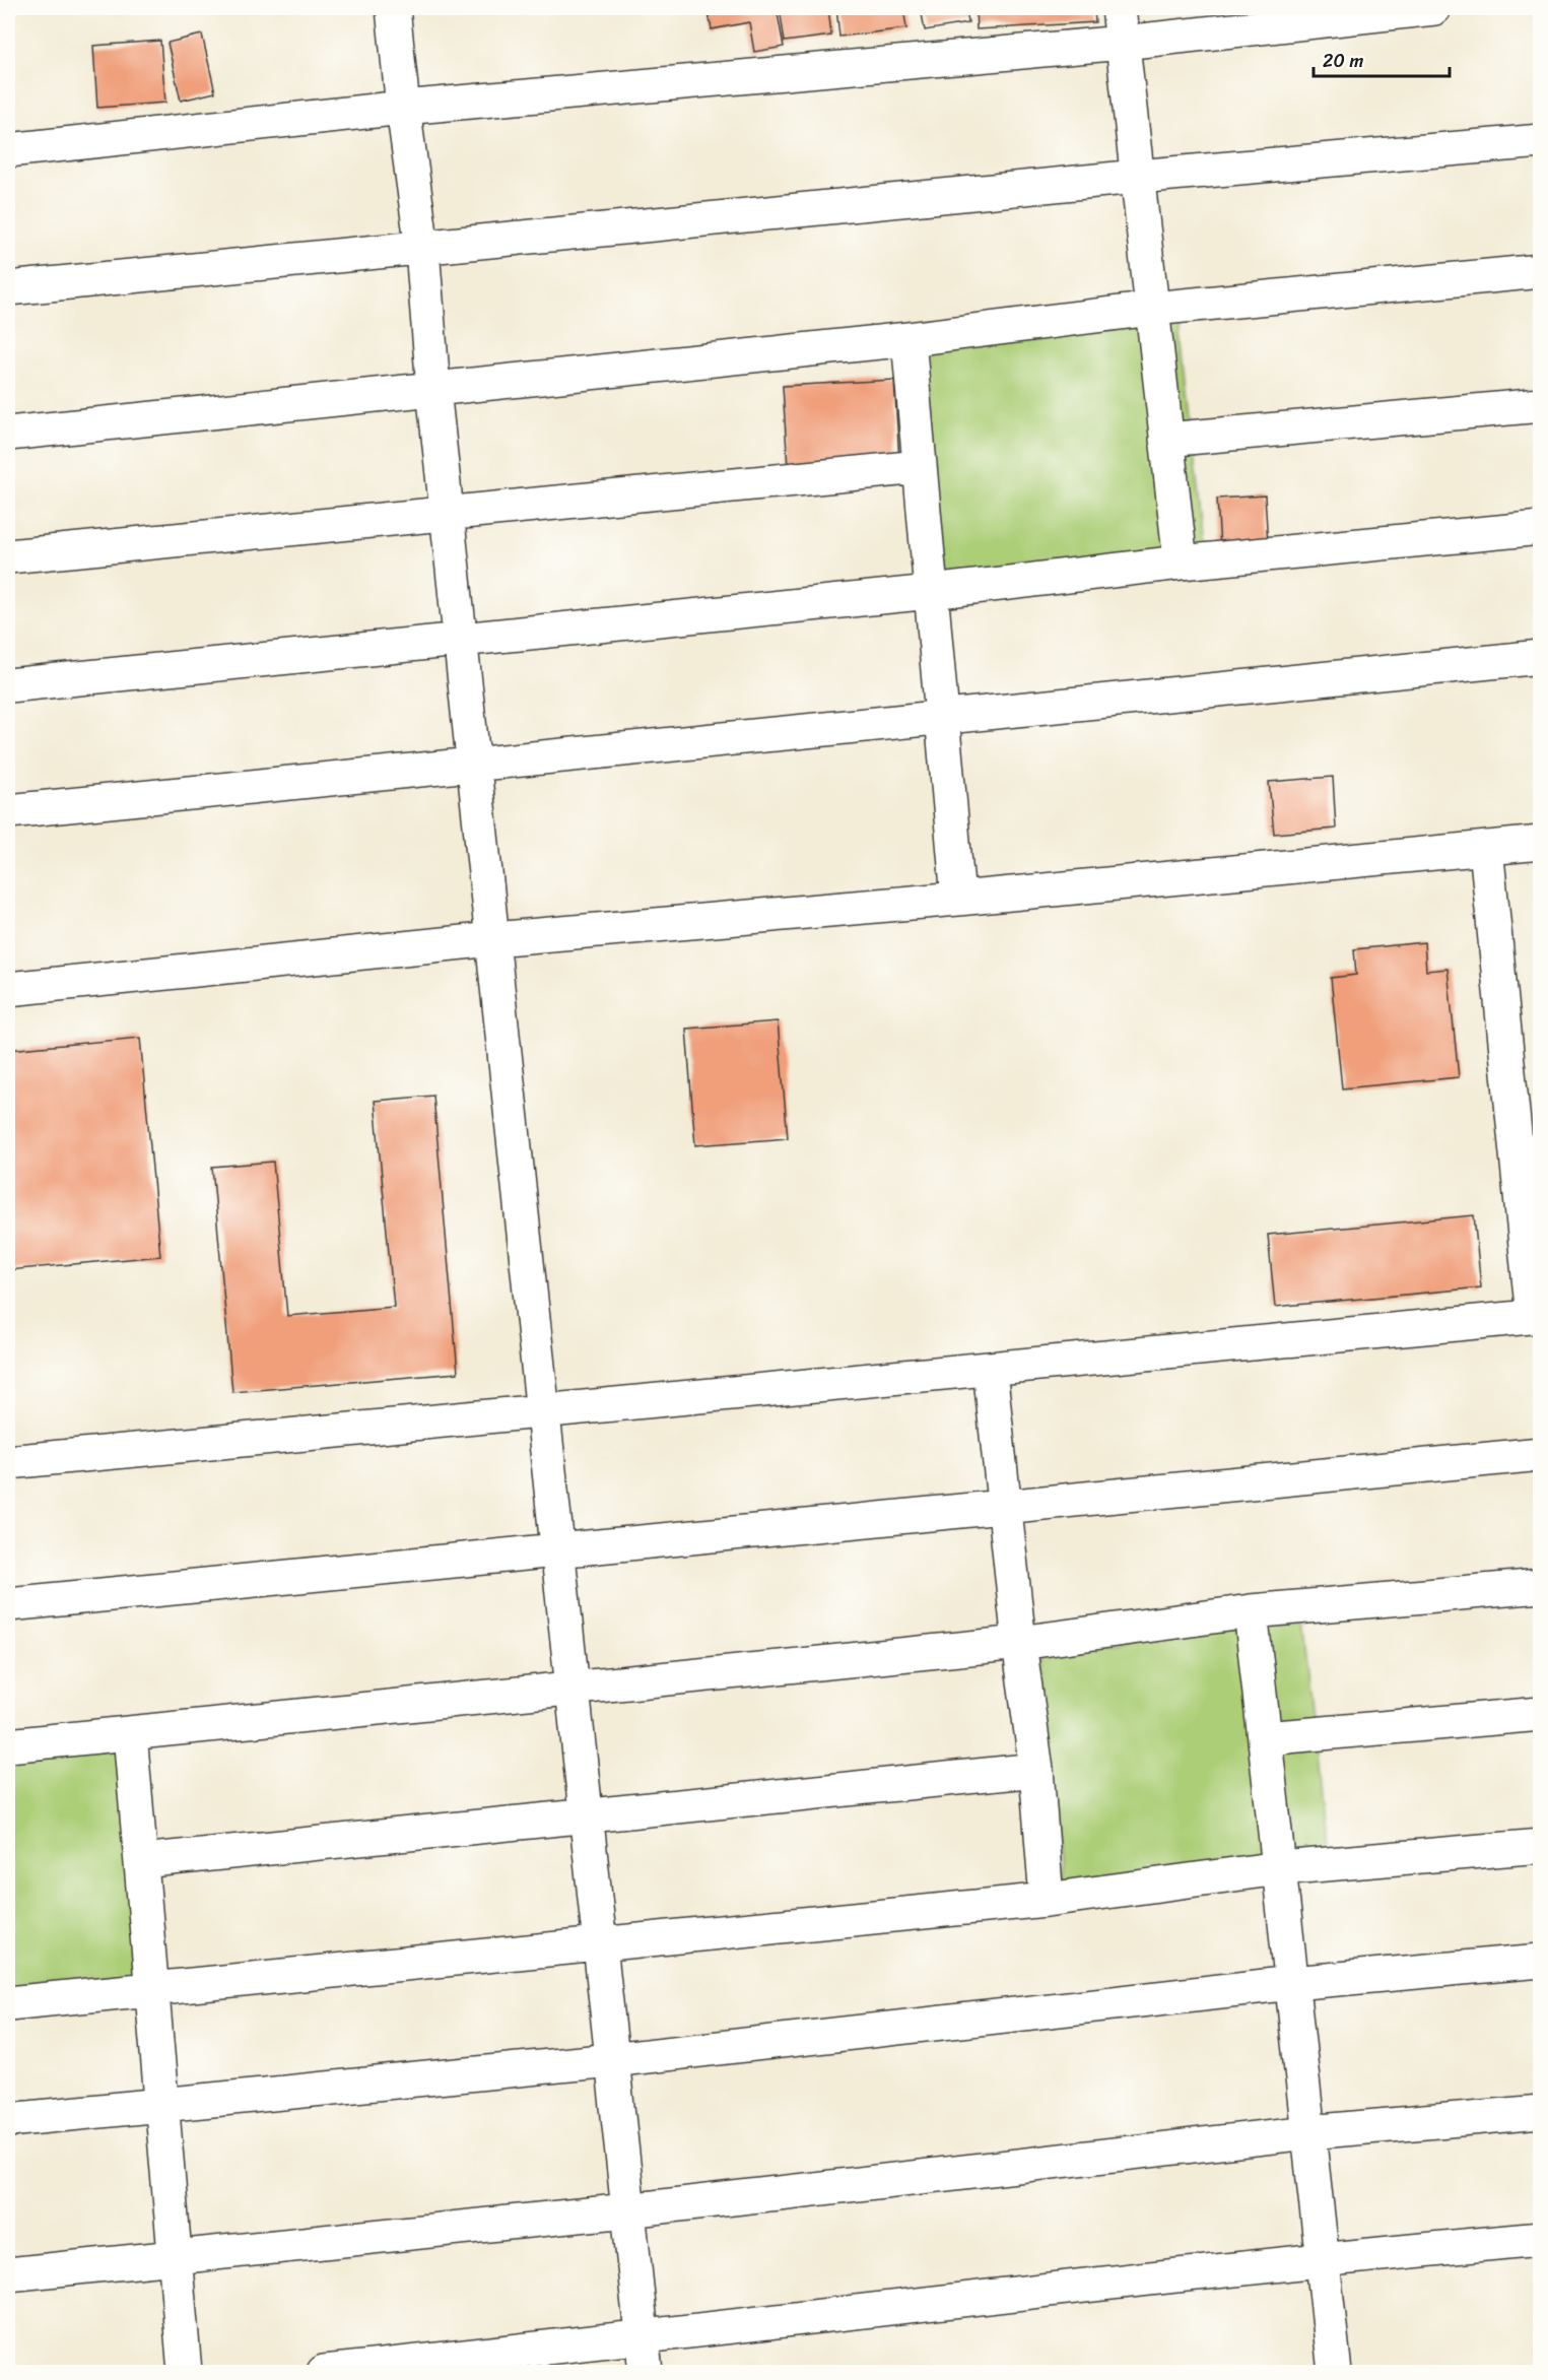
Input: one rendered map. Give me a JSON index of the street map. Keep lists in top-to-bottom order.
{
  "scale_bar": "20 m"
}
